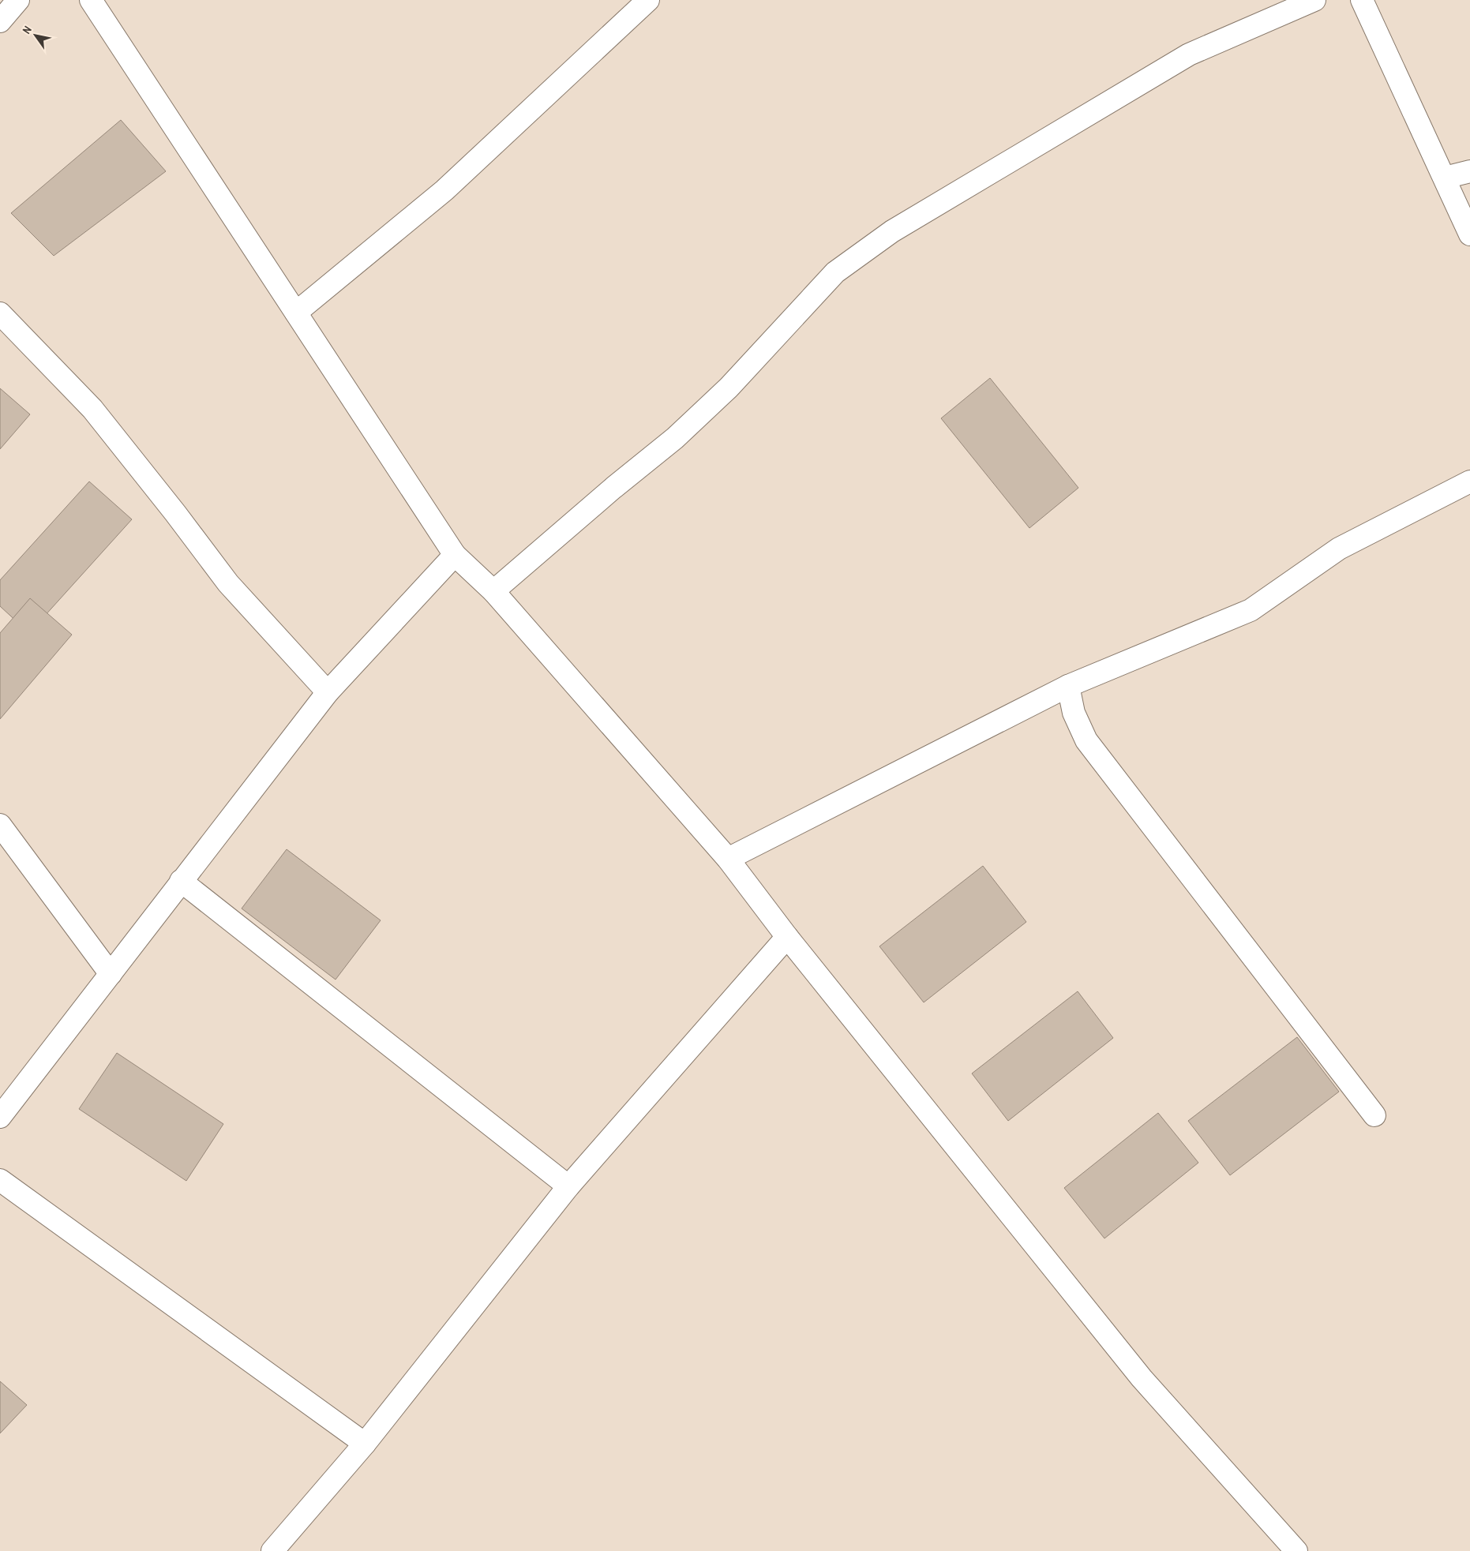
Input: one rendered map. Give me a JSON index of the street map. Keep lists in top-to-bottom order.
{
  "north": "top left"
}
